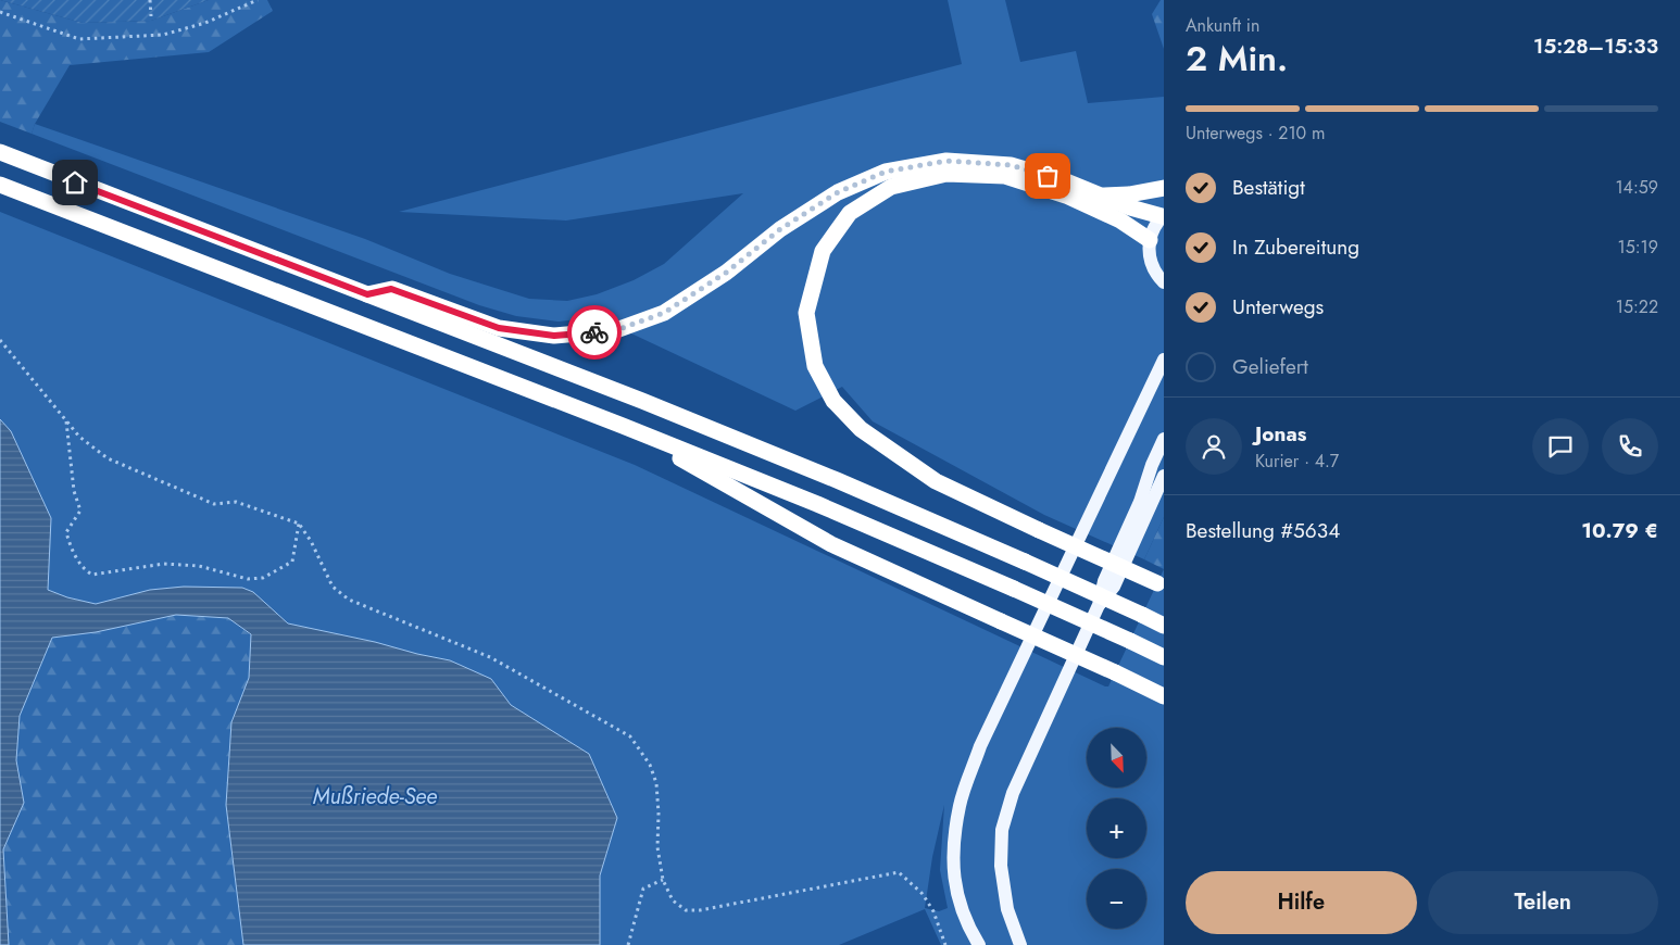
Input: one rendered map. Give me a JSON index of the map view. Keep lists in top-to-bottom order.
{
  "water": ["Mußriede-See"],
  "north": "bottom right",
  "page": {
    "heading": ["2 Min.", "Ankunft in", "15:28–15:33"],
    "panel": [
      "Jonas",
      "Kurier · 4.7",
      "Bestellung #5634",
      "10.79 €"
    ],
    "bar": "Unterwegs · 210 m",
    "list": [
      ["Bestätigt", "14:59"],
      ["In Zubereitung", "15:19"],
      ["Unterwegs", "15:22"],
      "Geliefert"
    ],
    "map_buttons": ["+", "−"],
    "buttons": ["Hilfe", "Teilen"]
  }
}
